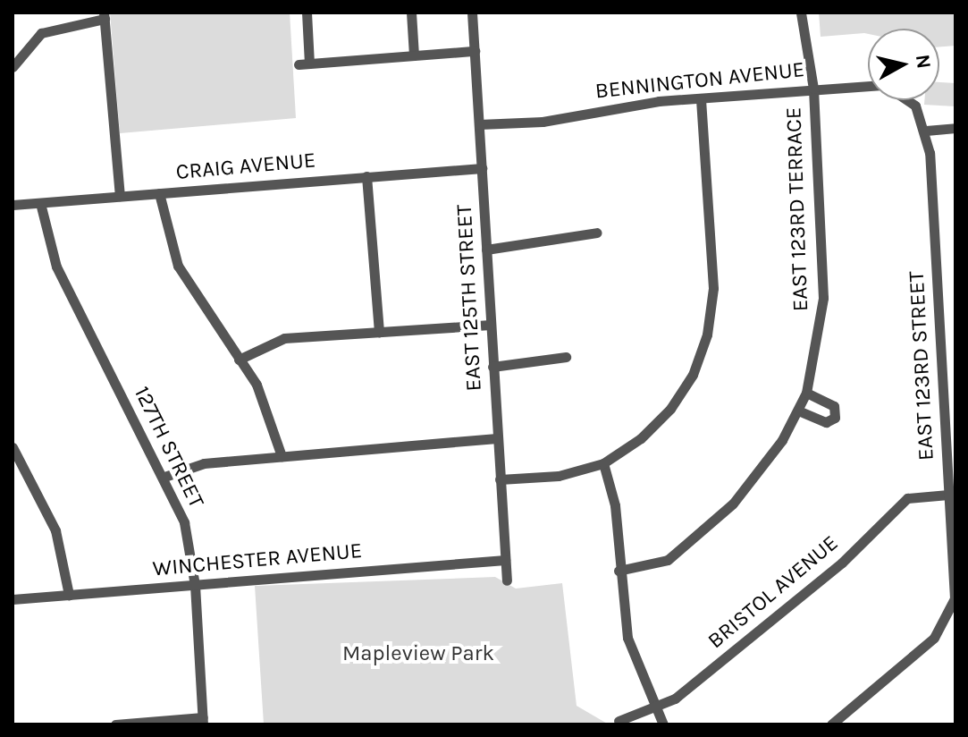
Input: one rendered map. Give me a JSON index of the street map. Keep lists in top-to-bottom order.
{
  "streets": {
    "street": [
      "BENNINGTON AVENUE",
      "CRAIG AVENUE",
      "EAST 123RD TERRACE",
      "EAST 125TH STREET",
      "EAST 123RD STREET",
      "127TH STREET",
      "WINCHESTER AVENUE",
      "BRISTOL AVENUE"
    ]
  },
  "crossings": [
    ["BENNINGTON AVENUE", "EAST 123RD TERRACE"],
    ["BENNINGTON AVENUE", "EAST 125TH STREET"],
    ["BENNINGTON AVENUE", "EAST 123RD STREET"],
    ["CRAIG AVENUE", "EAST 125TH STREET"],
    ["CRAIG AVENUE", "127TH STREET"],
    ["EAST 125TH STREET", "WINCHESTER AVENUE"],
    ["EAST 123RD STREET", "BRISTOL AVENUE"],
    ["127TH STREET", "WINCHESTER AVENUE"]
  ],
  "parks": ["Mapleview Park"],
  "north": "right"
}
